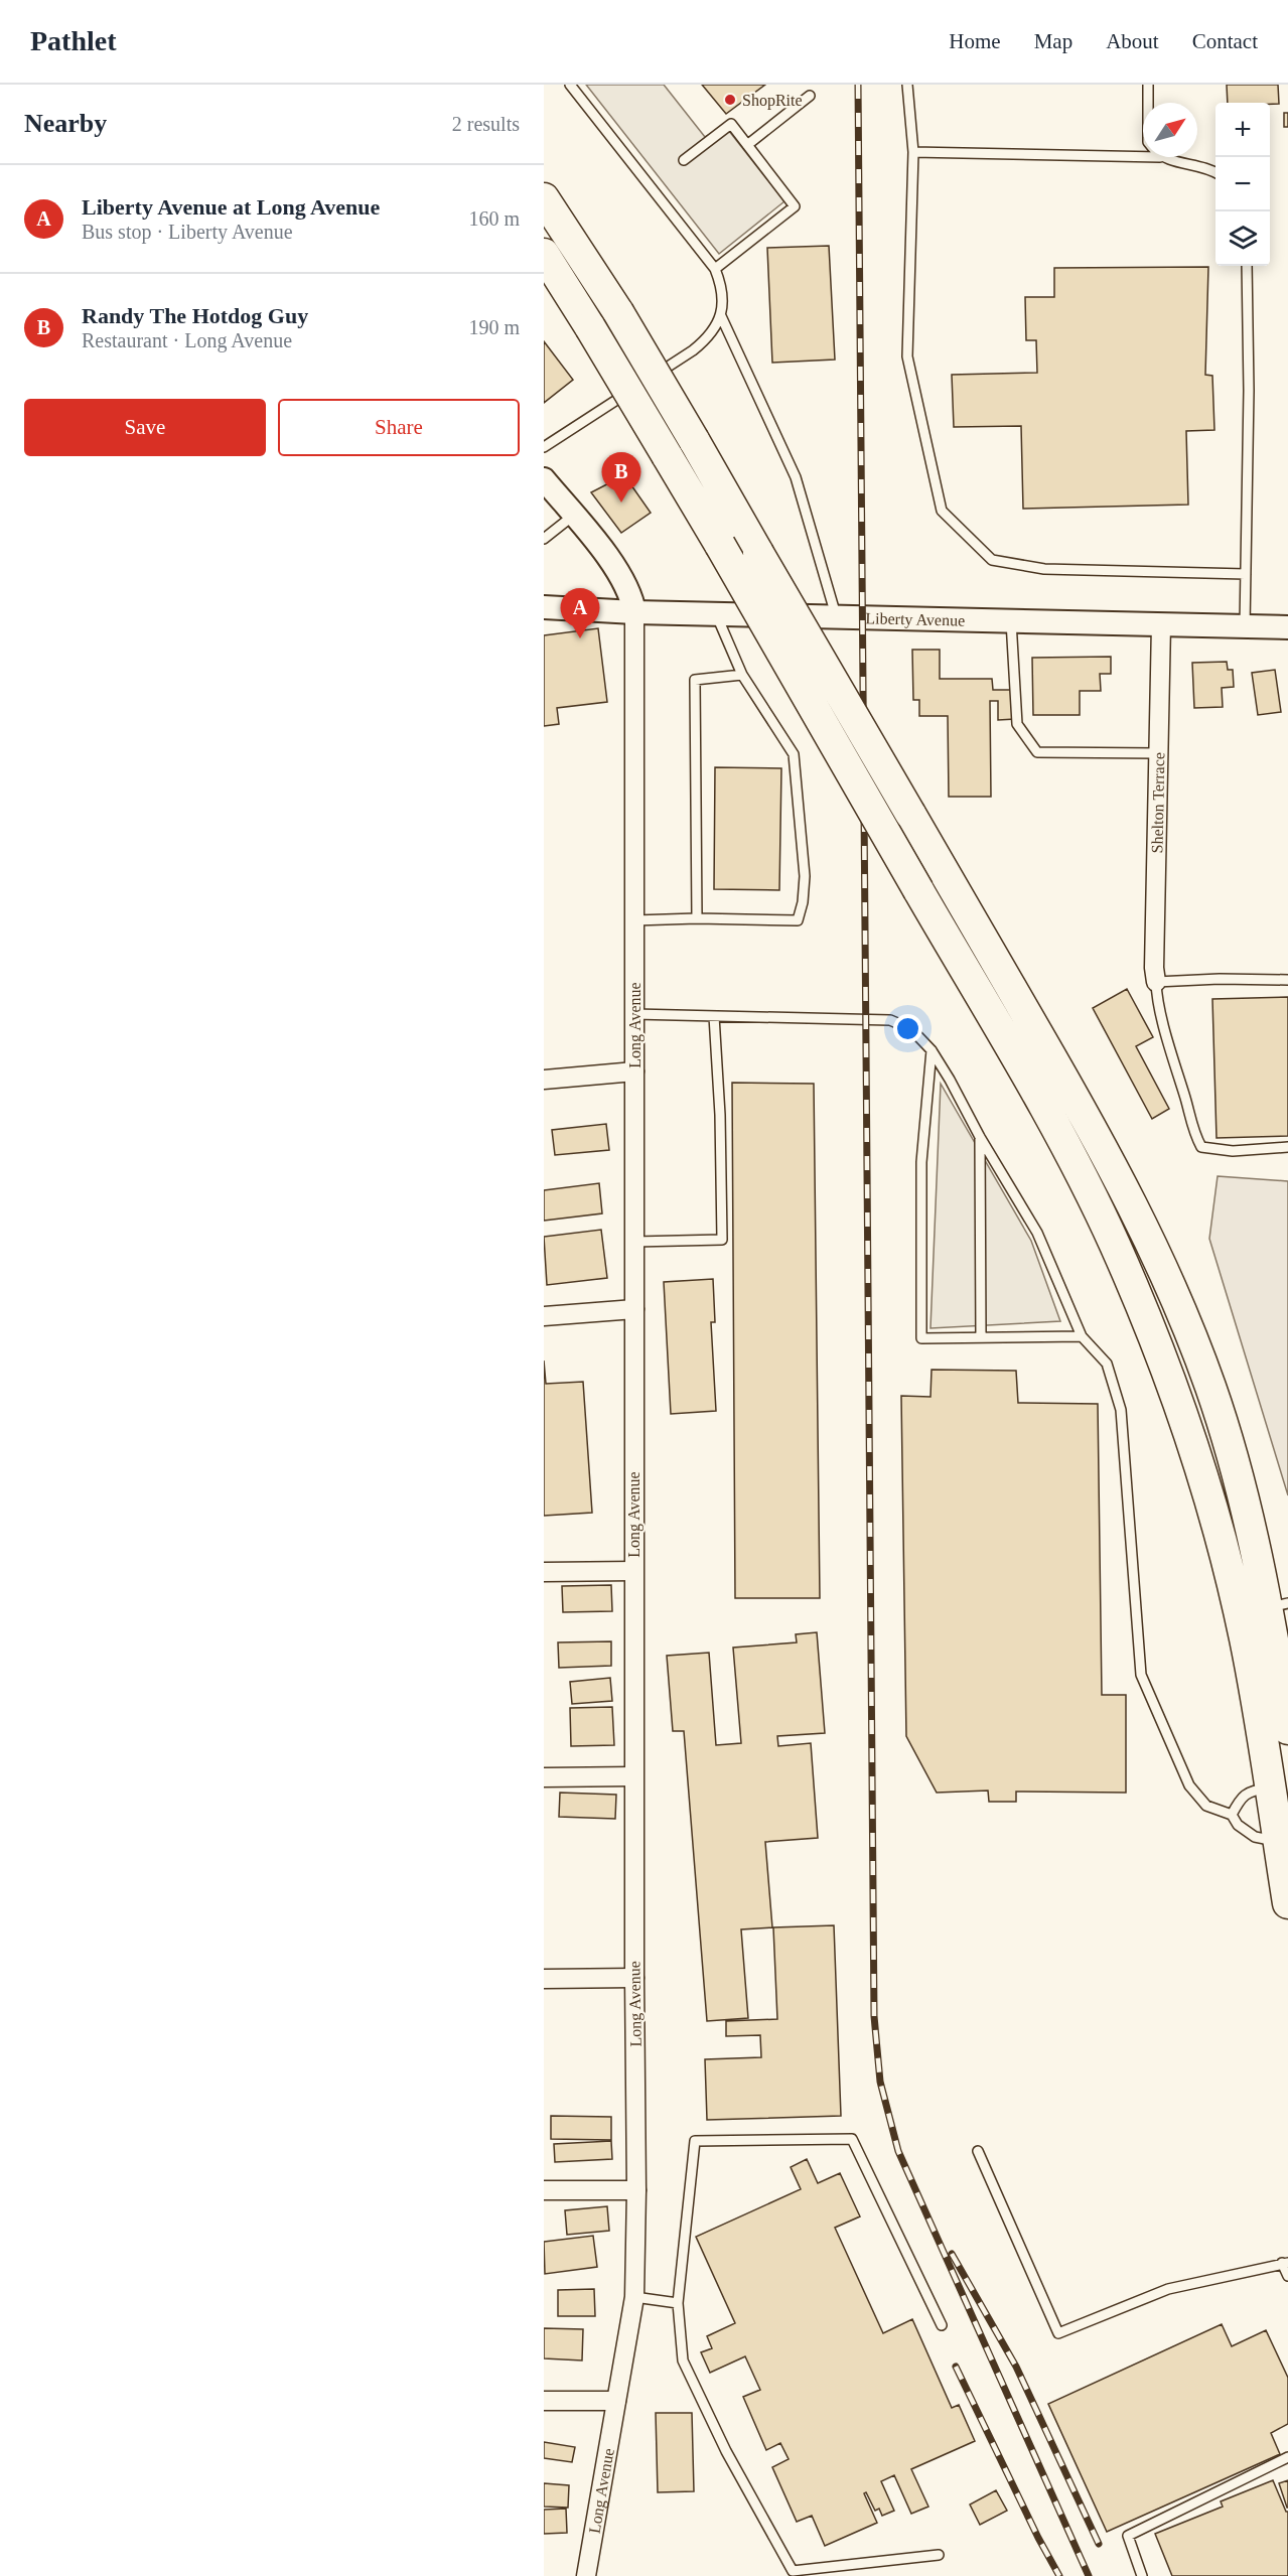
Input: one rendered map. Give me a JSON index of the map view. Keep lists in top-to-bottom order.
{
  "streets": {
    "street": ["Liberty Avenue", "Shelton Terrace", "Long Avenue"]
  },
  "crossings": [
    ["Liberty Avenue", "Shelton Terrace"],
    ["Liberty Avenue", "Long Avenue"]
  ],
  "places": ["ShopRite"],
  "north": "top right",
  "page": {
    "header": "Pathlet",
    "nav": [
      "Home",
      "Map",
      "About",
      "Contact"
    ],
    "heading": ["Nearby", "2 results"],
    "map_buttons": ["+", "−"],
    "list": [
      {
        "mark": "A",
        "name": "Liberty Avenue at Long Avenue",
        "note": "Bus stop · Liberty Avenue",
        "value": "160 m"
      },
      {
        "mark": "B",
        "name": "Randy The Hotdog Guy",
        "note": "Restaurant · Long Avenue",
        "value": "190 m"
      }
    ],
    "buttons": ["Save", "Share"],
    "pins": ["B", "A"]
  }
}
